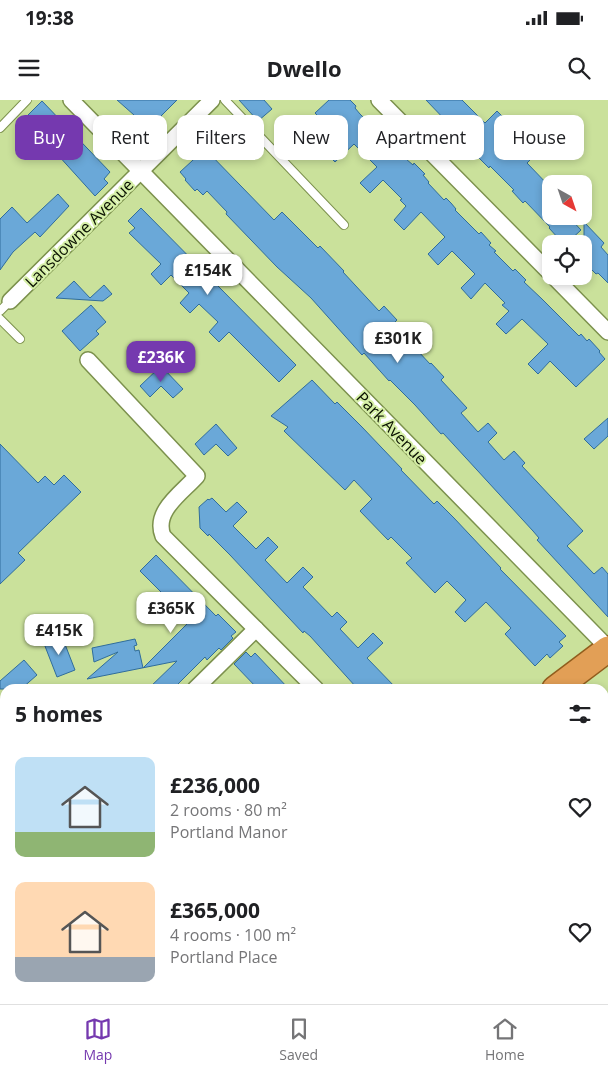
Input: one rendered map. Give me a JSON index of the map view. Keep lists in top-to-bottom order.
{
  "streets": {
    "street": ["Lansdowne Avenue", "Park Avenue"]
  },
  "crossings": [
    ["Lansdowne Avenue", "Park Avenue"]
  ],
  "north": "bottom right",
  "page": {
    "status": "19:38",
    "header": "Dwello",
    "chip": [
      "Buy",
      "Rent",
      "Filters",
      "New",
      "Apartment",
      "House"
    ],
    "price": [
      "£154K",
      "£301K",
      "£236K",
      "£365K",
      "£415K"
    ],
    "heading": "5 homes",
    "list": [
      {
        "name": "£236,000",
        "note": "2 rooms · 80 m² · Portland Manor"
      },
      {
        "name": "£365,000",
        "note": "4 rooms · 100 m² · Portland Place"
      }
    ],
    "tabs": ["Map", "Saved", "Home"]
  }
}
